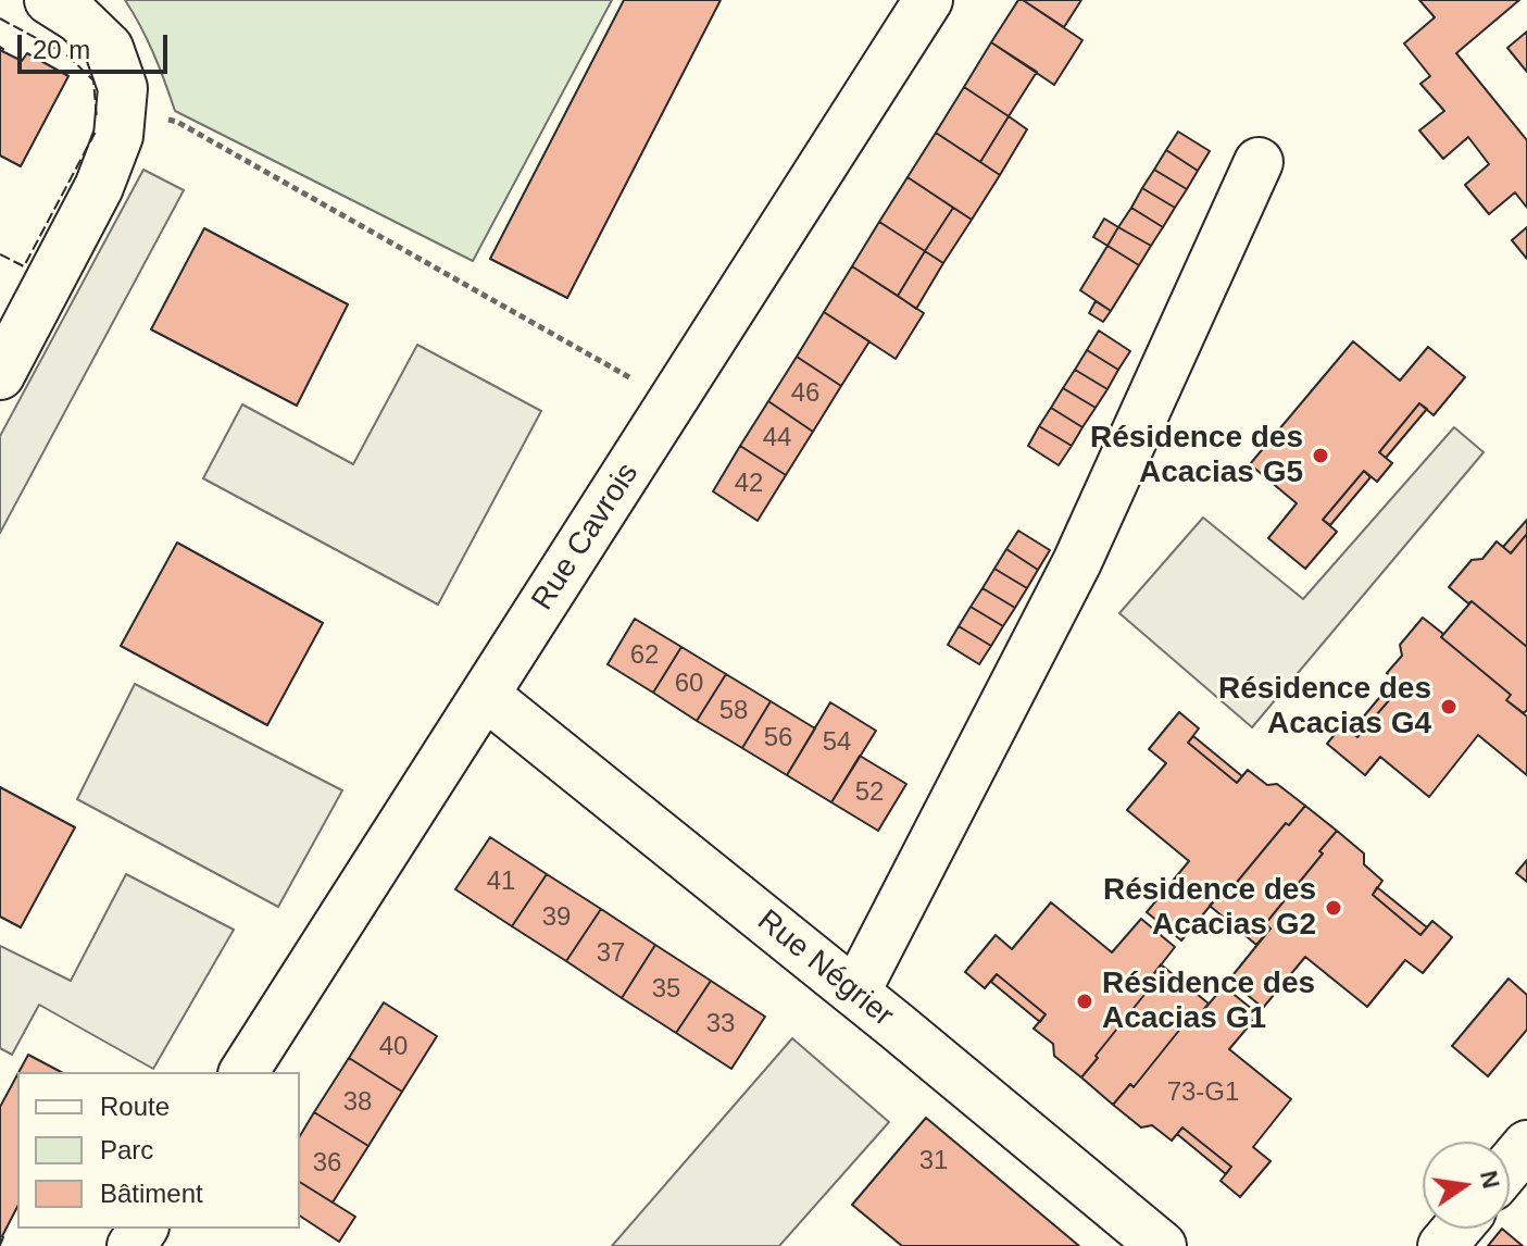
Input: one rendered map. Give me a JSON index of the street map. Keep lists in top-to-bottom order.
{
  "streets": {
    "street": ["Rue Cavrois", "Rue Négrier"]
  },
  "crossings": [
    ["Rue Cavrois", "Rue Négrier"]
  ],
  "places": [
    "Résidence des Acacias G5",
    "Résidence des Acacias G4",
    "Résidence des Acacias G2",
    "Résidence des Acacias G1"
  ],
  "house_numbers": [
    "46",
    "44",
    "42",
    "62",
    "60",
    "58",
    "56",
    "54",
    "52",
    "41",
    "39",
    "37",
    "35",
    "33",
    "40",
    "73-G1",
    "38",
    "31",
    "36"
  ],
  "legend": ["Route", "Parc", "Bâtiment"],
  "scale_bar": "20 m",
  "north": "right"
}
